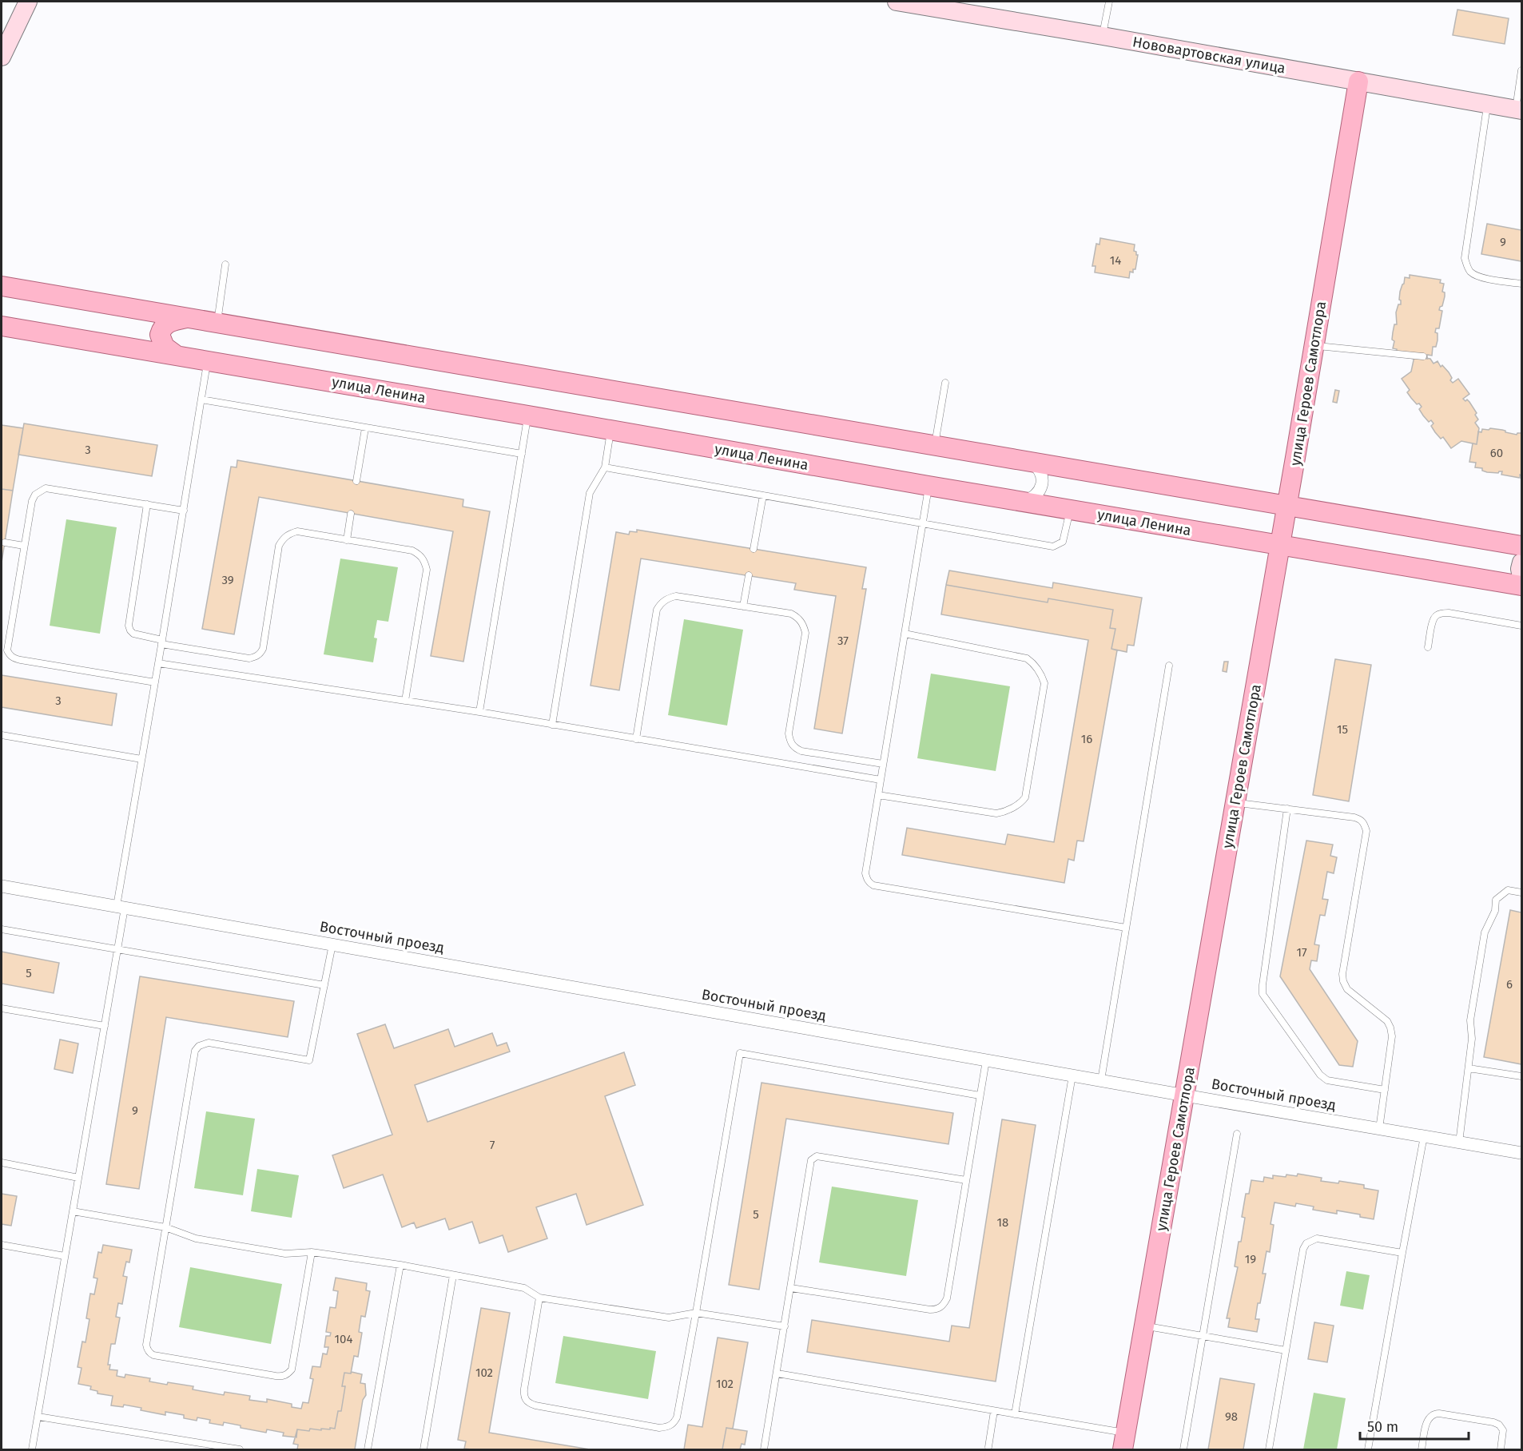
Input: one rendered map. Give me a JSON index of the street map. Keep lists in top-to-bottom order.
{
  "streets": {
    "main road": ["Нововартовская улица", "улица Героев Самотлора", "улица Ленина"],
    "street": ["Восточный проезд"]
  },
  "crossings": [
    ["Нововартовская улица", "улица Героев Самотлора"],
    ["улица Героев Самотлора", "улица Ленина"],
    ["улица Героев Самотлора", "Восточный проезд"]
  ],
  "house_numbers": [
    "9",
    "14",
    "3",
    "60",
    "39",
    "37",
    "3",
    "15",
    "16",
    "17",
    "5",
    "6",
    "9",
    "7",
    "5",
    "18",
    "19",
    "104",
    "102",
    "102",
    "98"
  ],
  "scale_bar": "50 m"
}
